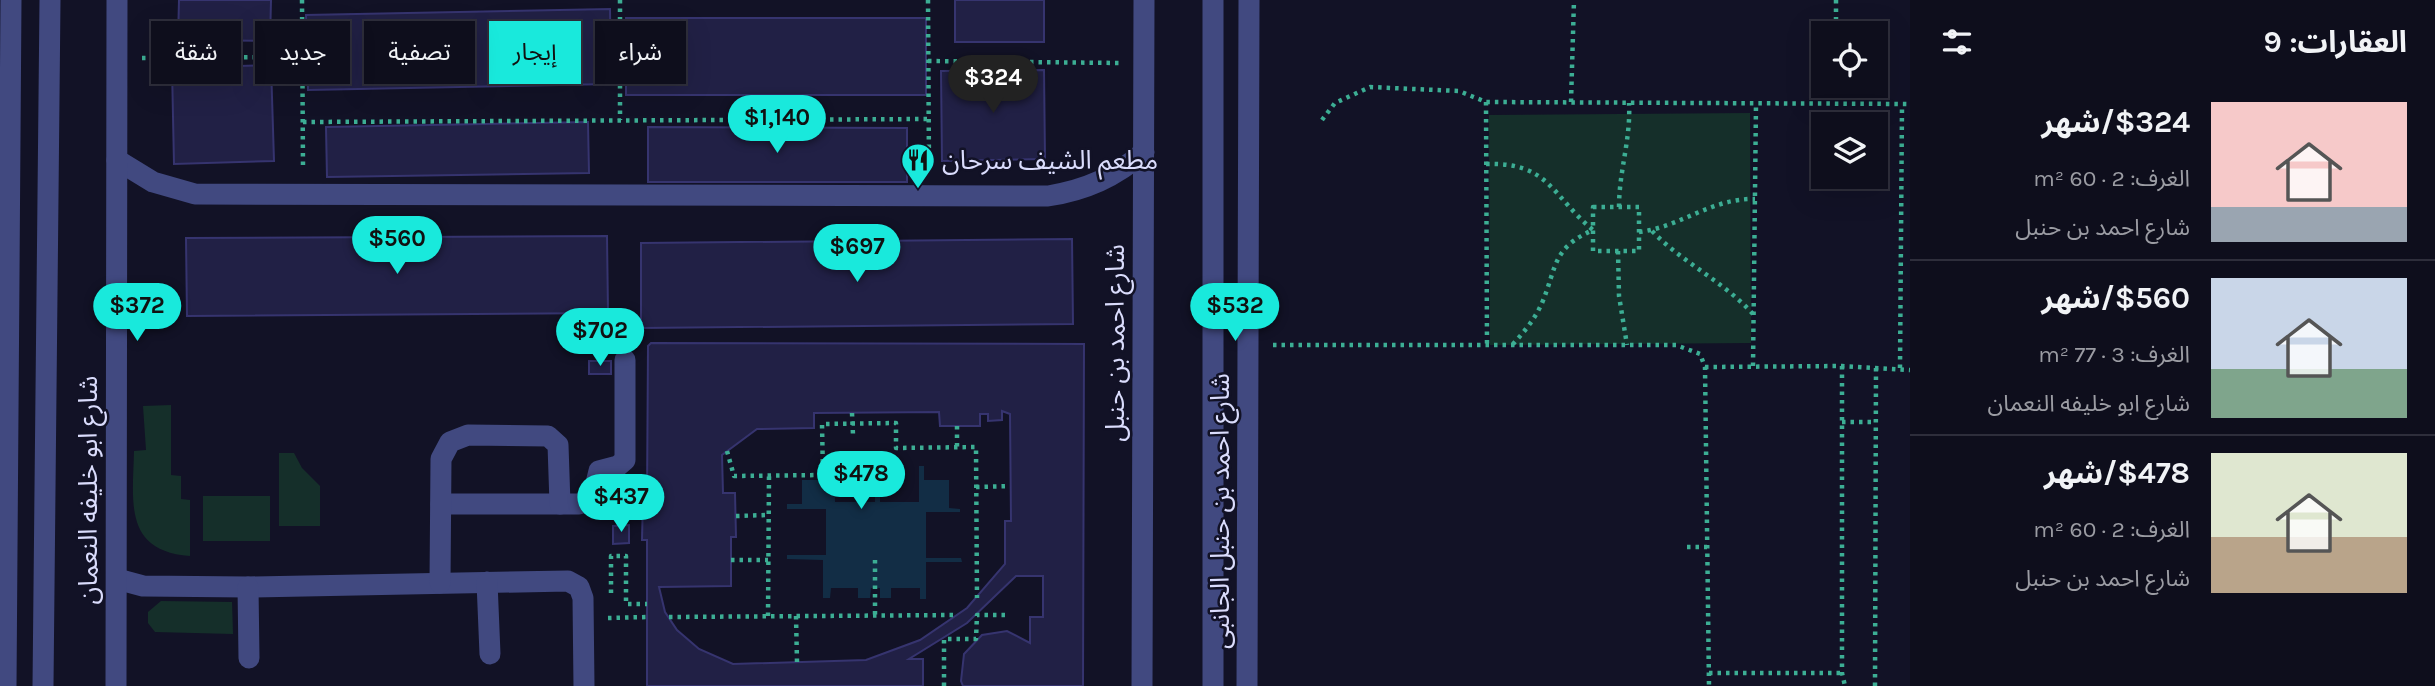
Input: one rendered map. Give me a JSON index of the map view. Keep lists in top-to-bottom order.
{
  "streets": {
    "street": ["شارع احمد بن حنبل", "شارع ابو خليفه النعمان", "شارع احمد بن حنبل الجانبى"]
  },
  "places": {
    "restaurant": ["مطعم الشيف سرحان"]
  },
  "page": {
    "heading": "العقارات: 9",
    "chip": [
      "شراء",
      "إيجار",
      "تصفية",
      "جديد",
      "شقة"
    ],
    "price": [
      "$324",
      "$1,140",
      "$560",
      "$697",
      "$372",
      "$532",
      "$702",
      "$478",
      "$437"
    ],
    "list": [
      {
        "name": "$324/شهر",
        "note": "الغرف: 2 · 60 m² · شارع احمد بن حنبل"
      },
      {
        "name": "$560/شهر",
        "note": "الغرف: 3 · 77 m² · شارع ابو خليفه النعمان"
      },
      {
        "name": "$478/شهر",
        "note": "الغرف: 2 · 60 m² · شارع احمد بن حنبل"
      }
    ]
  }
}
